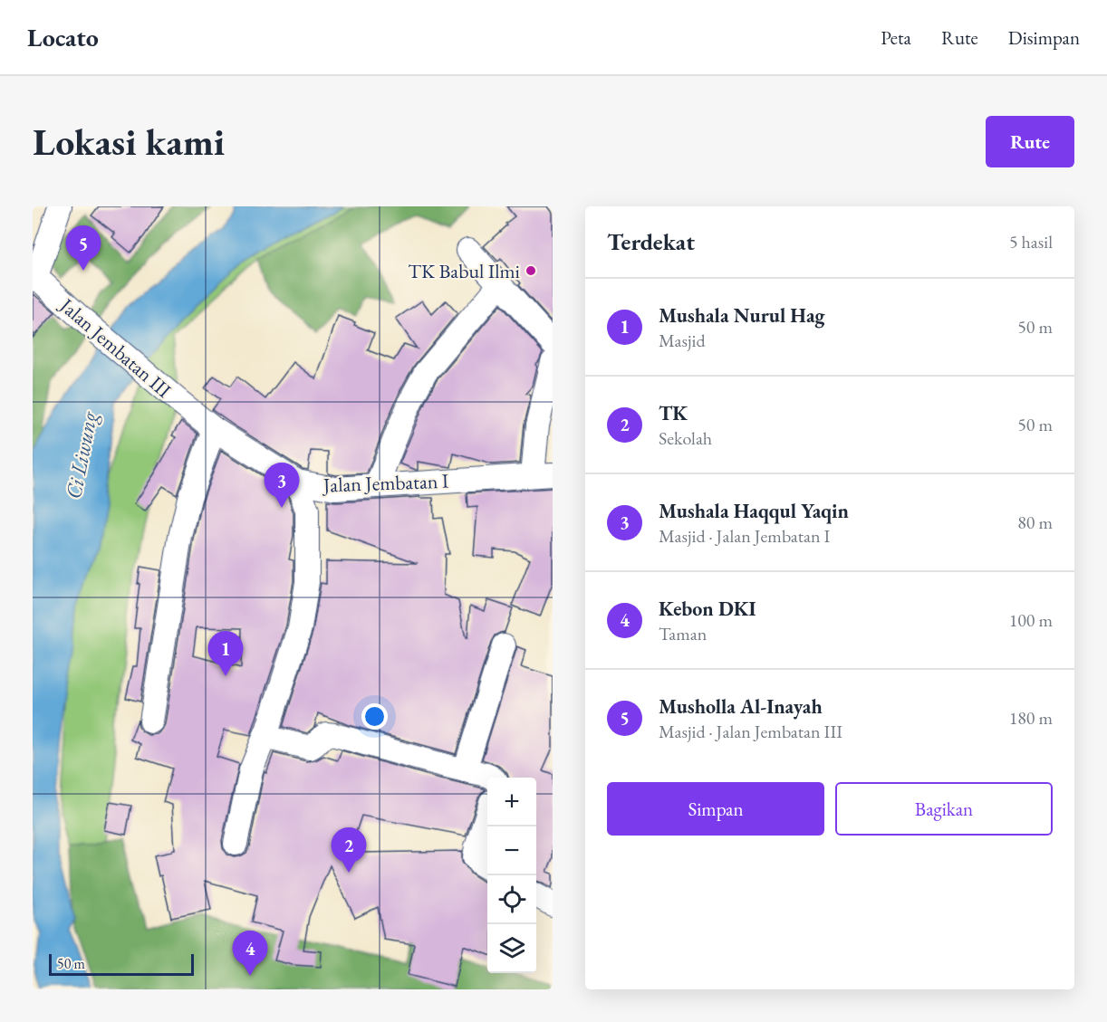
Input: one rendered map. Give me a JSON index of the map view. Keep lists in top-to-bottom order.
{
  "streets": {
    "street": ["Jalan Jembatan III", "Jalan Jembatan I"]
  },
  "crossings": [
    ["Jalan Jembatan III", "Jalan Jembatan I"]
  ],
  "water": ["Ci Liwung"],
  "places": ["TK Babul Ilmi"],
  "scale_bar": "50 m",
  "page": {
    "header": "Locato",
    "nav": ["Peta", "Rute", "Disimpan"],
    "buttons": [
      "Rute",
      ["Simpan", "Bagikan"]
    ],
    "title": "Lokasi kami",
    "heading": ["Terdekat", "5 hasil"],
    "pins": [
      "5",
      "3",
      "1",
      "2",
      "4"
    ],
    "list": [
      {
        "mark": "1",
        "name": "Mushala Nurul Hag",
        "note": "Masjid",
        "value": "50 m"
      },
      {
        "mark": "2",
        "name": "TK",
        "note": "Sekolah",
        "value": "50 m"
      },
      {
        "mark": "3",
        "name": "Mushala Haqqul Yaqin",
        "note": "Masjid · Jalan Jembatan I",
        "value": "80 m"
      },
      {
        "mark": "4",
        "name": "Kebon DKI",
        "note": "Taman",
        "value": "100 m"
      },
      {
        "mark": "5",
        "name": "Musholla Al-Inayah",
        "note": "Masjid · Jalan Jembatan III",
        "value": "180 m"
      }
    ],
    "map_buttons": ["+", "−"],
    "scale": "50 m"
  }
}
